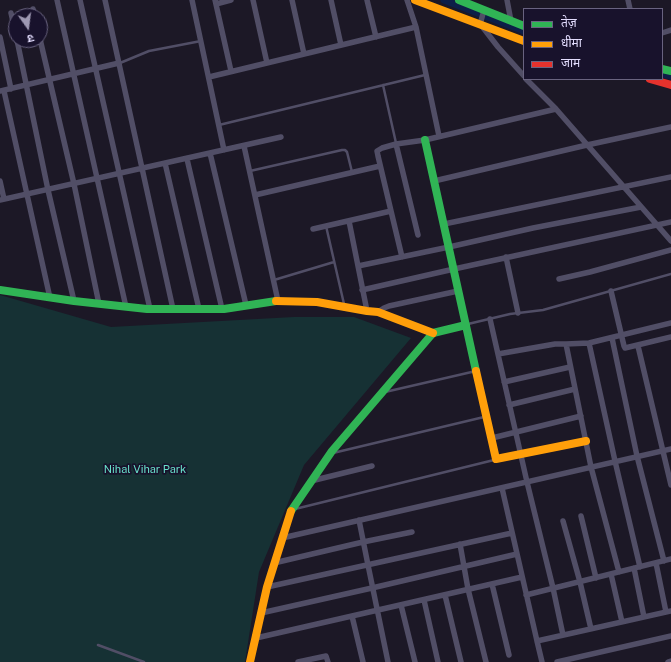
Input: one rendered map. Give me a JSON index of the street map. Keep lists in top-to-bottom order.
{
  "parks": ["Nihal Vihar Park"],
  "legend": ["तेज़", "धीमा", "जाम"],
  "north": "bottom"
}
